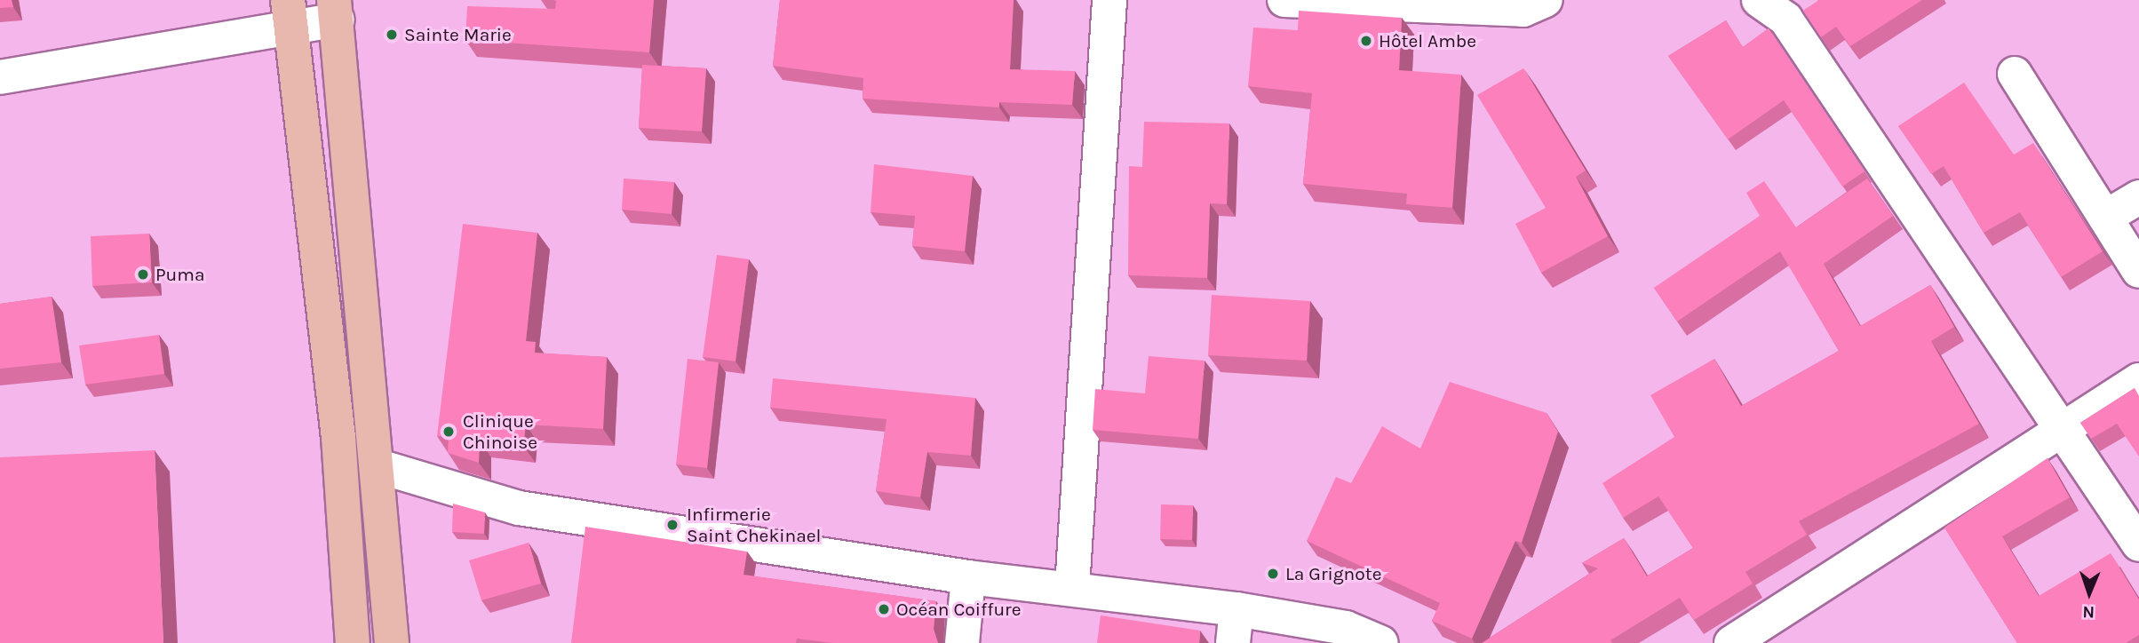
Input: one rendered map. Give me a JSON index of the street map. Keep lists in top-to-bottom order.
{
  "places": [
    "Sainte Marie",
    "Hôtel Ambe",
    "Puma",
    "Clinique Chinoise",
    "Infirmerie Saint Chekinael",
    "La Grignote",
    "Océan Coiffure"
  ],
  "north": "bottom"
}
